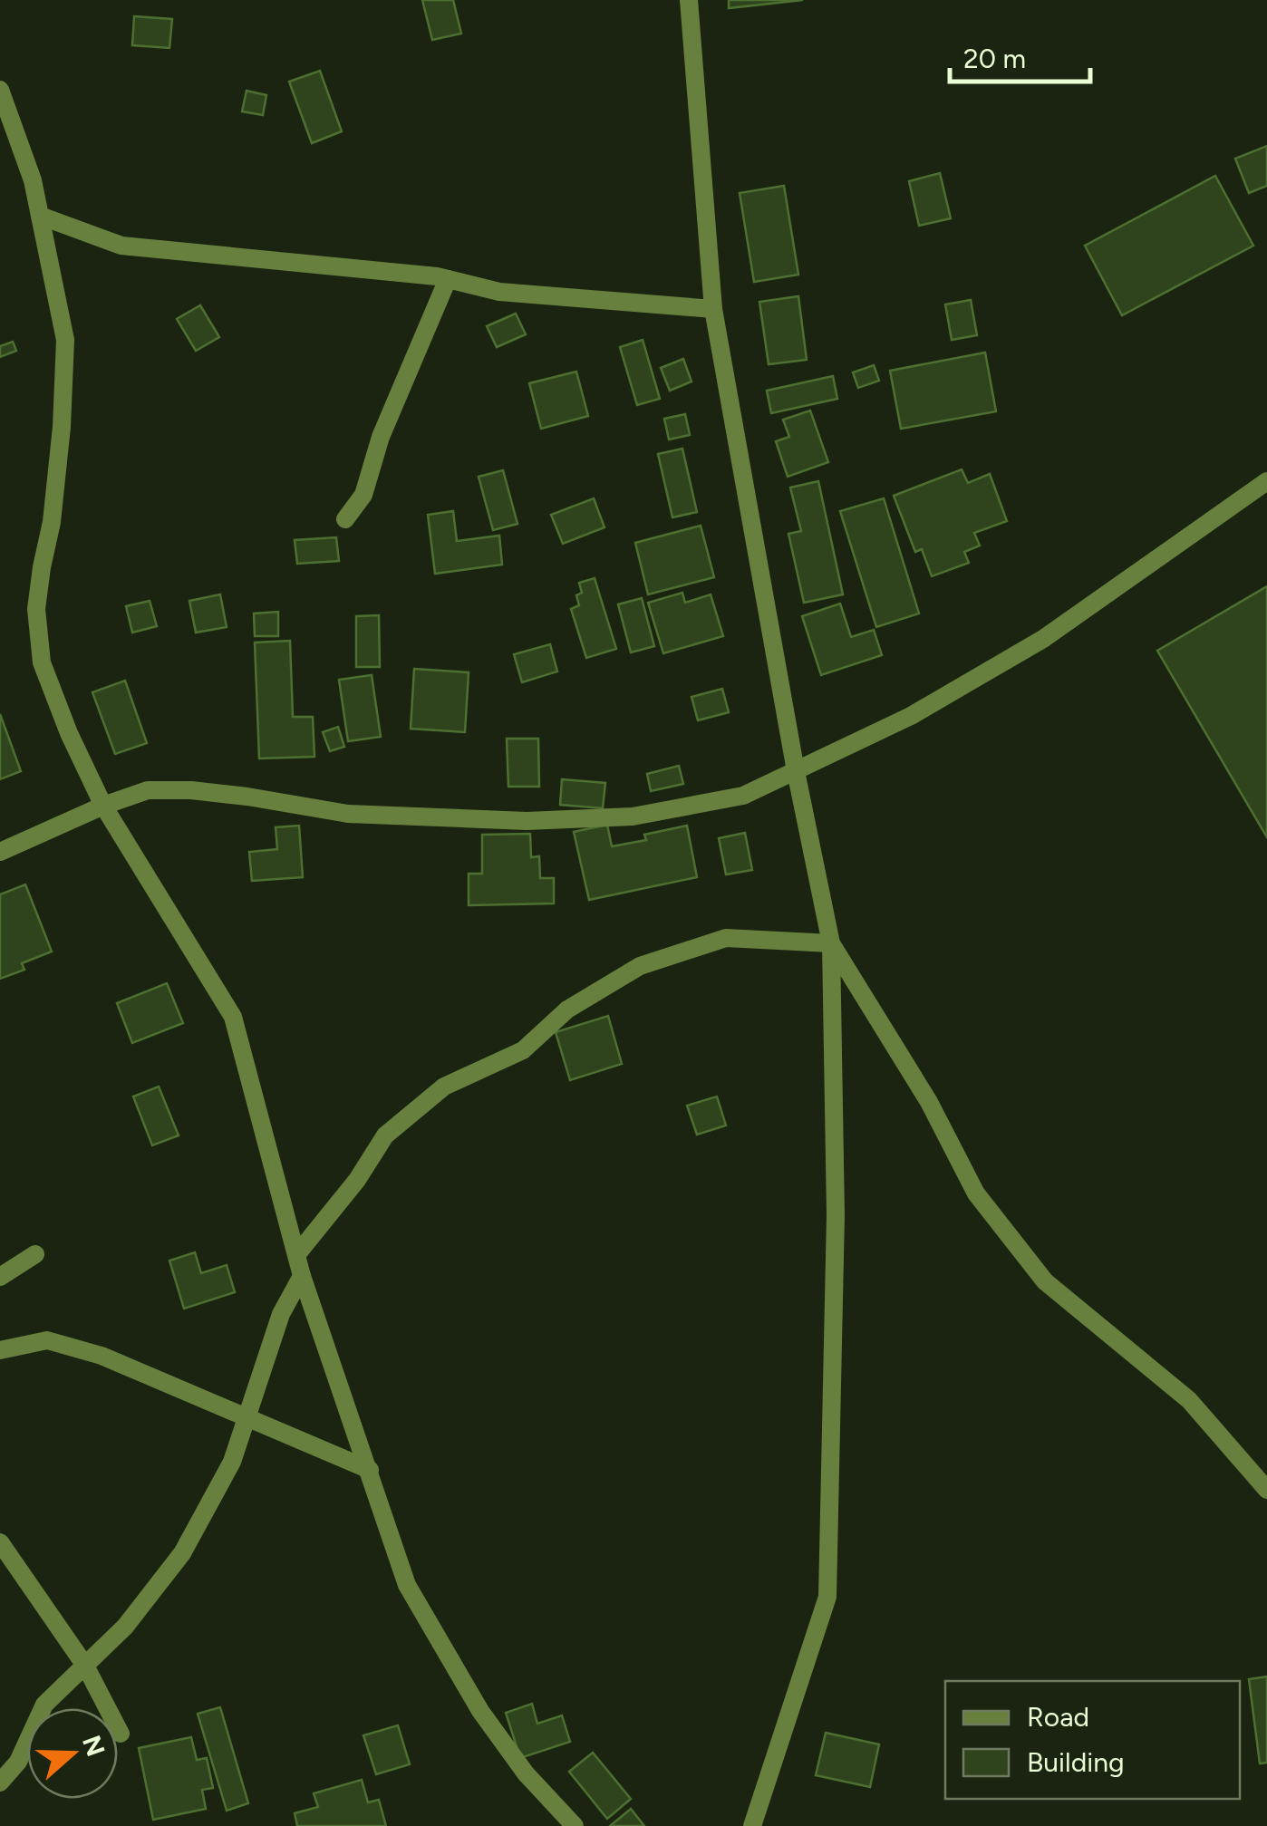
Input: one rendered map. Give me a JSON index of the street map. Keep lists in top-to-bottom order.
{
  "legend": ["Road", "Building"],
  "scale_bar": "20 m",
  "north": "right"
}
